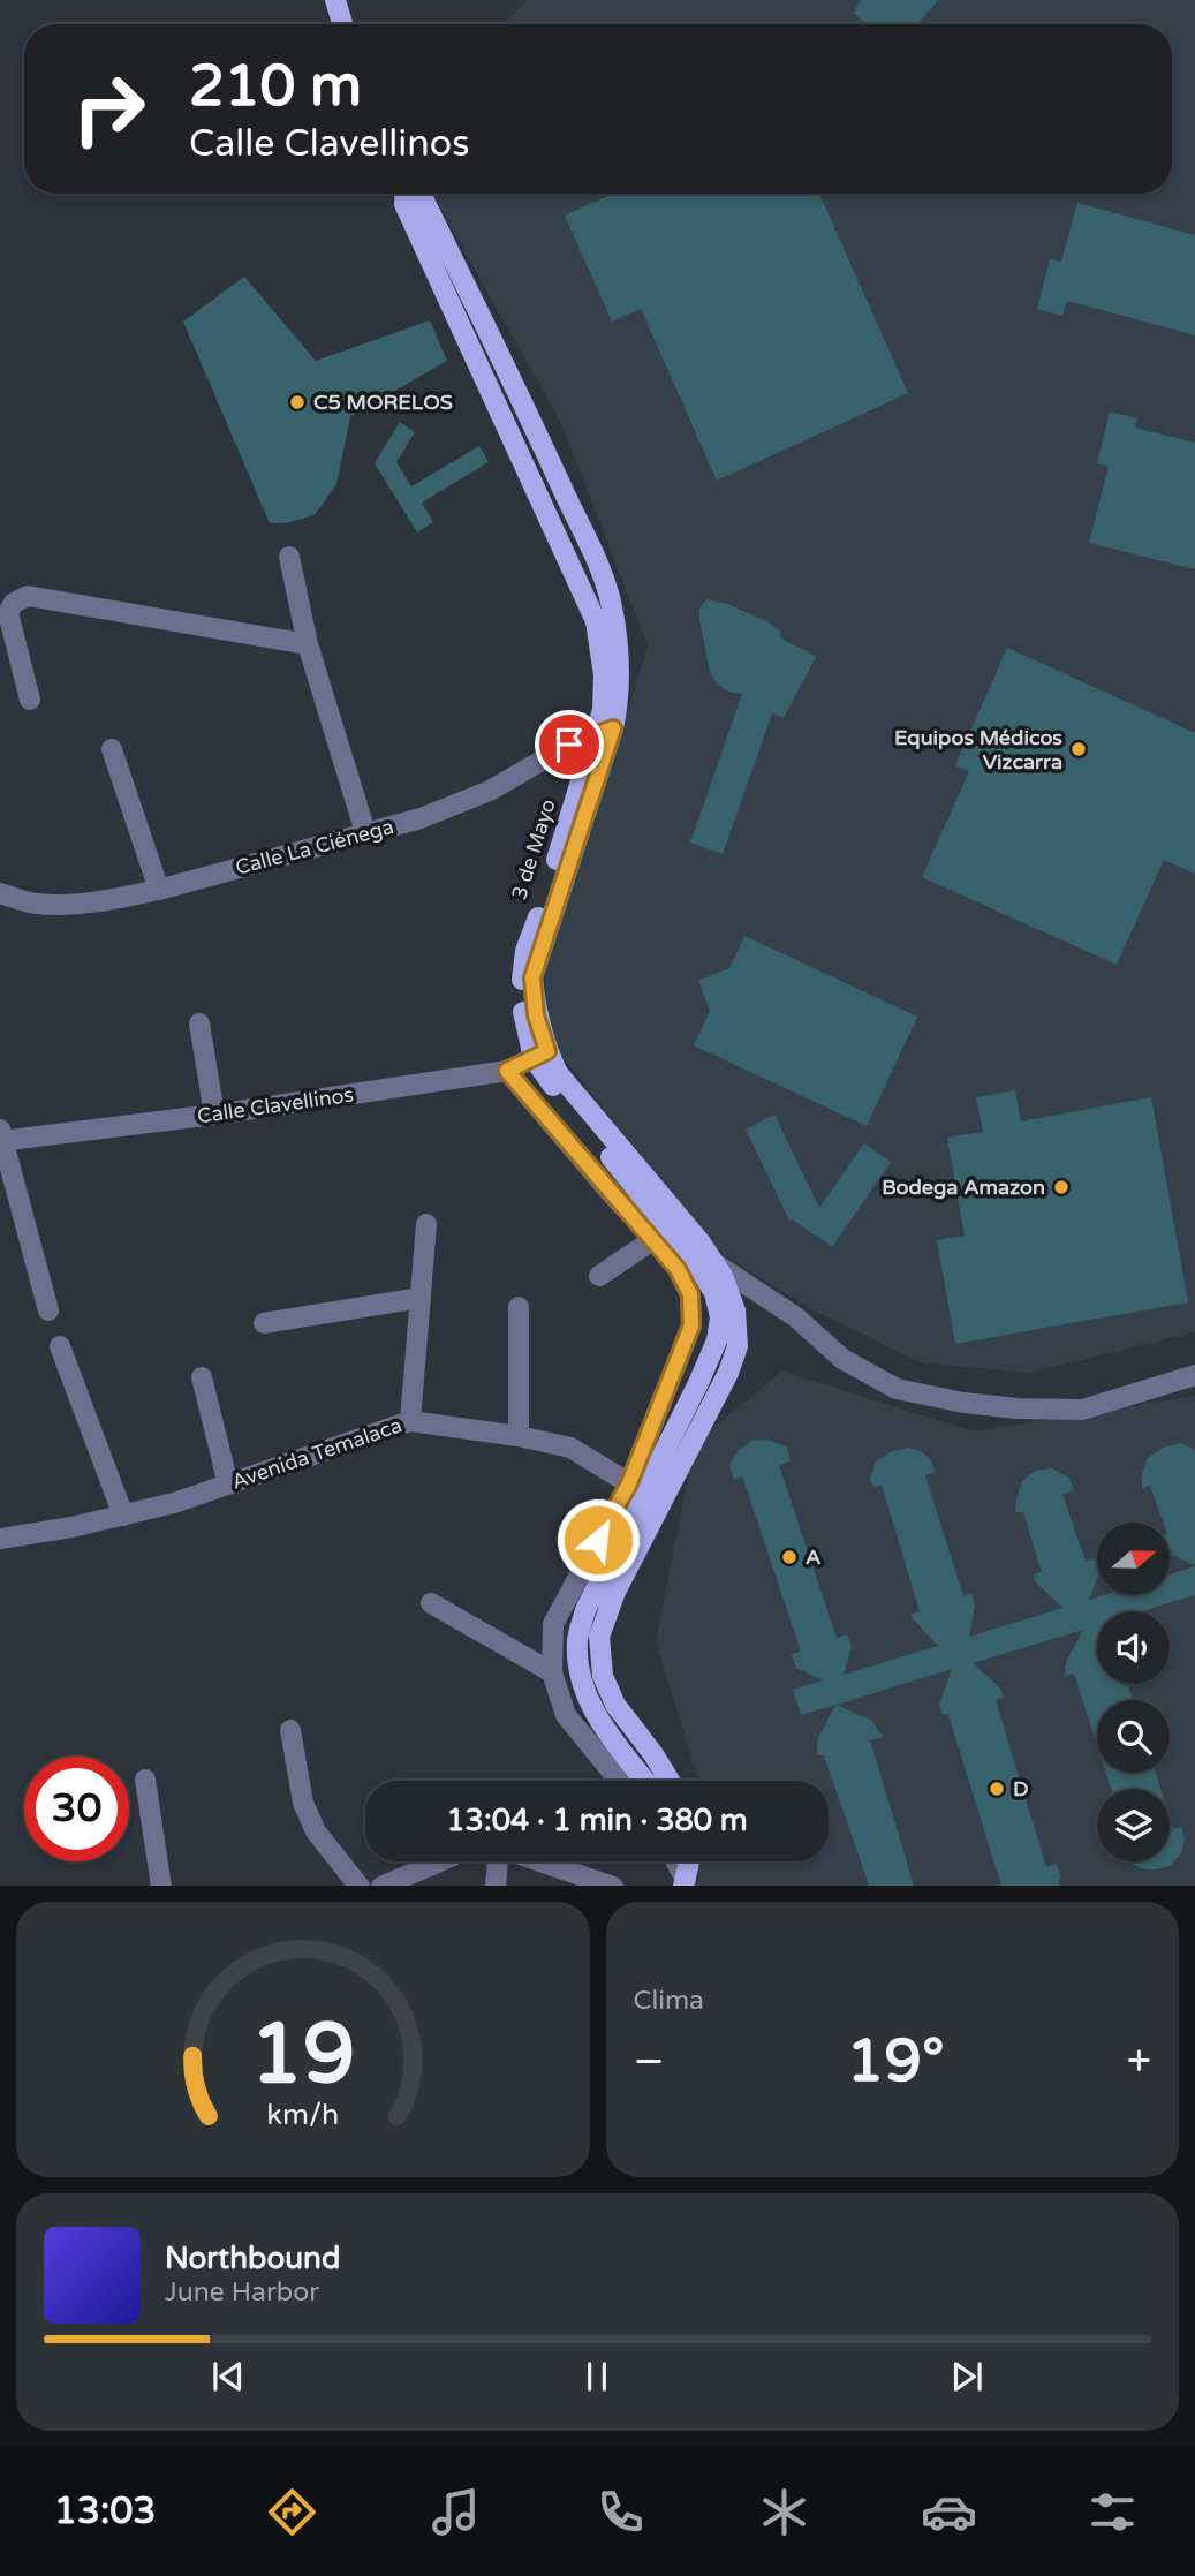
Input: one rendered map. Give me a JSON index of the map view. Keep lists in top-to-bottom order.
{
  "streets": {
    "main road": ["3 de Mayo"],
    "street": ["Calle La Ciénega", "Calle Clavellinos", "Avenida Temalaca"]
  },
  "crossings": [
    ["Calle La Ciénega", "3 de Mayo"],
    ["3 de Mayo", "Calle Clavellinos"]
  ],
  "places": [
    "C5 MORELOS",
    "Equipos Médicos Vizcarra",
    "Bodega Amazon",
    "A",
    "D"
  ],
  "north": "right",
  "page": {
    "turn": ["210 m", "Calle Clavellinos"],
    "limit": "30",
    "trip": "13:04 · 1 min · 380 m",
    "tile": "Clima",
    "heat": ["−", "19°", "+"],
    "song": ["Northbound", "June Harbor"],
    "tabs": "13:03",
    "gauge": ["19", "km/h"]
  }
}
